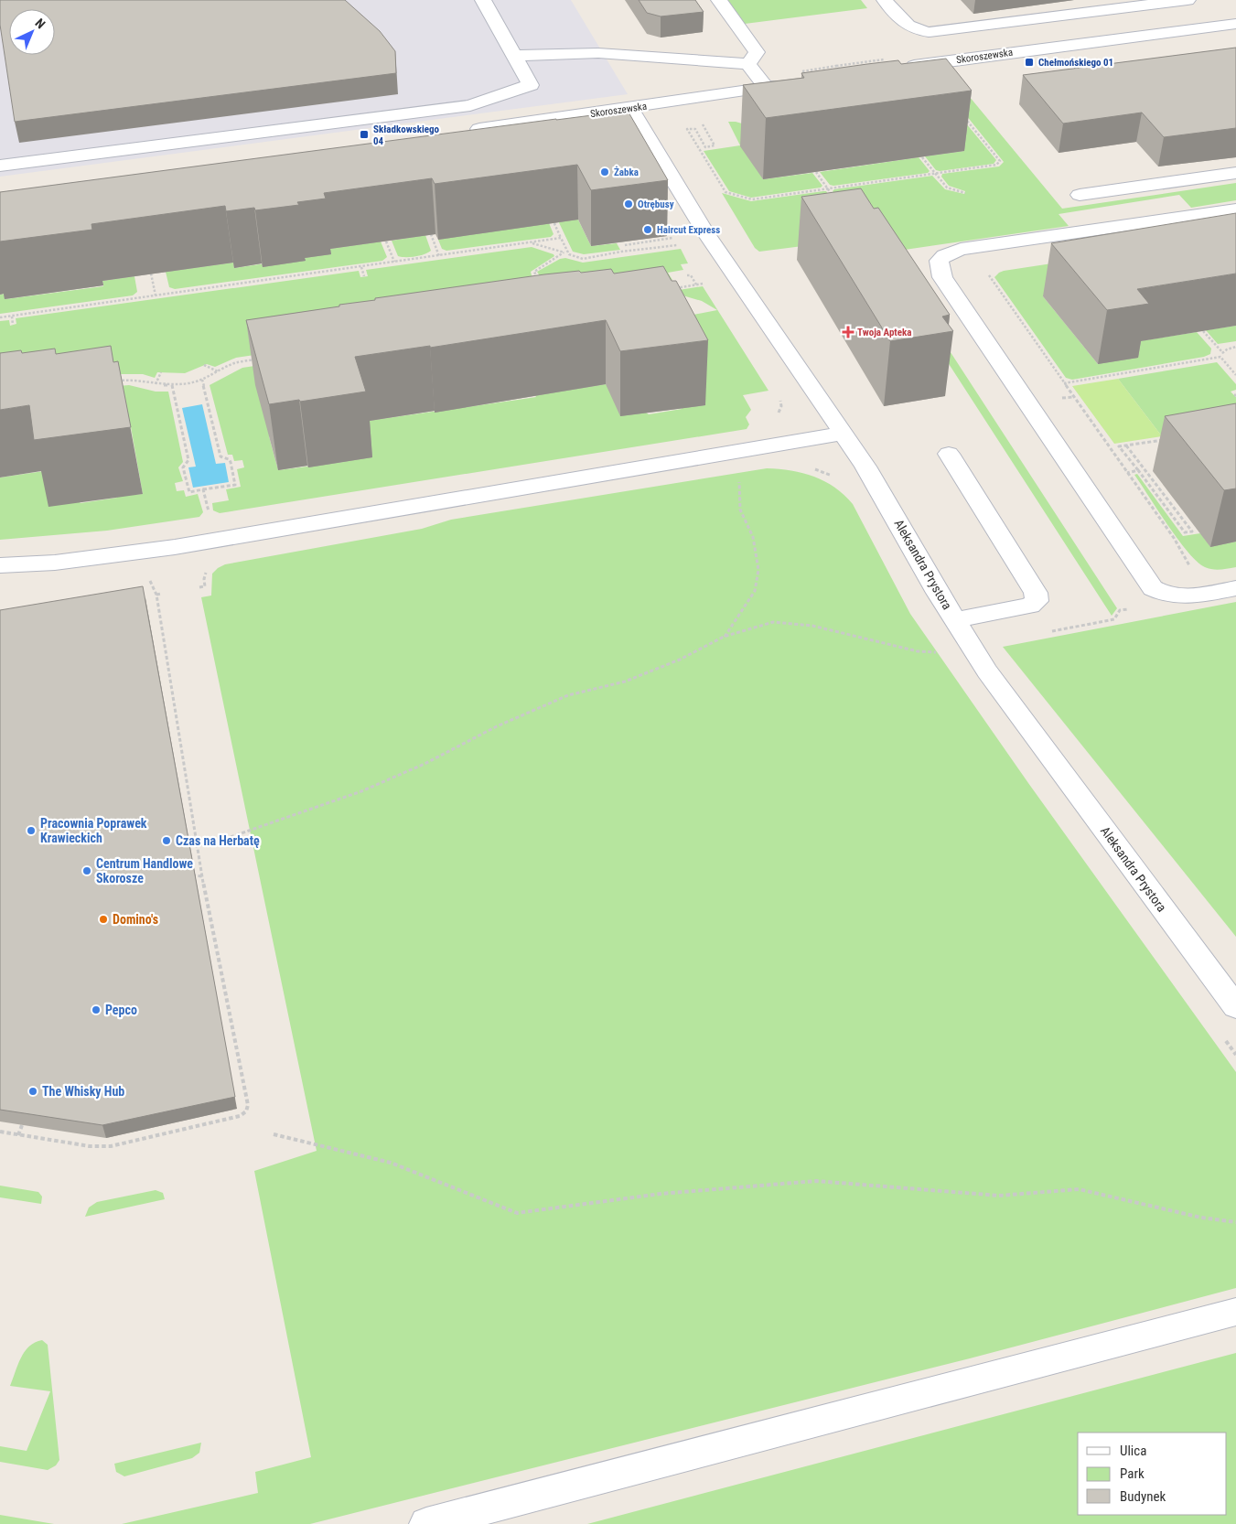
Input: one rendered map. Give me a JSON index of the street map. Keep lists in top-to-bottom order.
{
  "streets": {
    "street": ["Skoroszewska", "Aleksandra Prystora"]
  },
  "crossings": [
    ["Skoroszewska", "Aleksandra Prystora"]
  ],
  "places": {
    "transit": ["Chełmońskiego 01", "Składkowskiego 04"],
    "other": [
      "Żabka",
      "Otrębusy",
      "Haircut Express",
      "Pracownia Poprawek Krawieckich",
      "Czas na Herbatę",
      "Centrum Handlowe Skorosze",
      "Domino's",
      "Pepco",
      "The Whisky Hub"
    ],
    "health": ["Twoja Apteka"]
  },
  "legend": ["Ulica", "Park", "Budynek"],
  "north": "top right"
}
